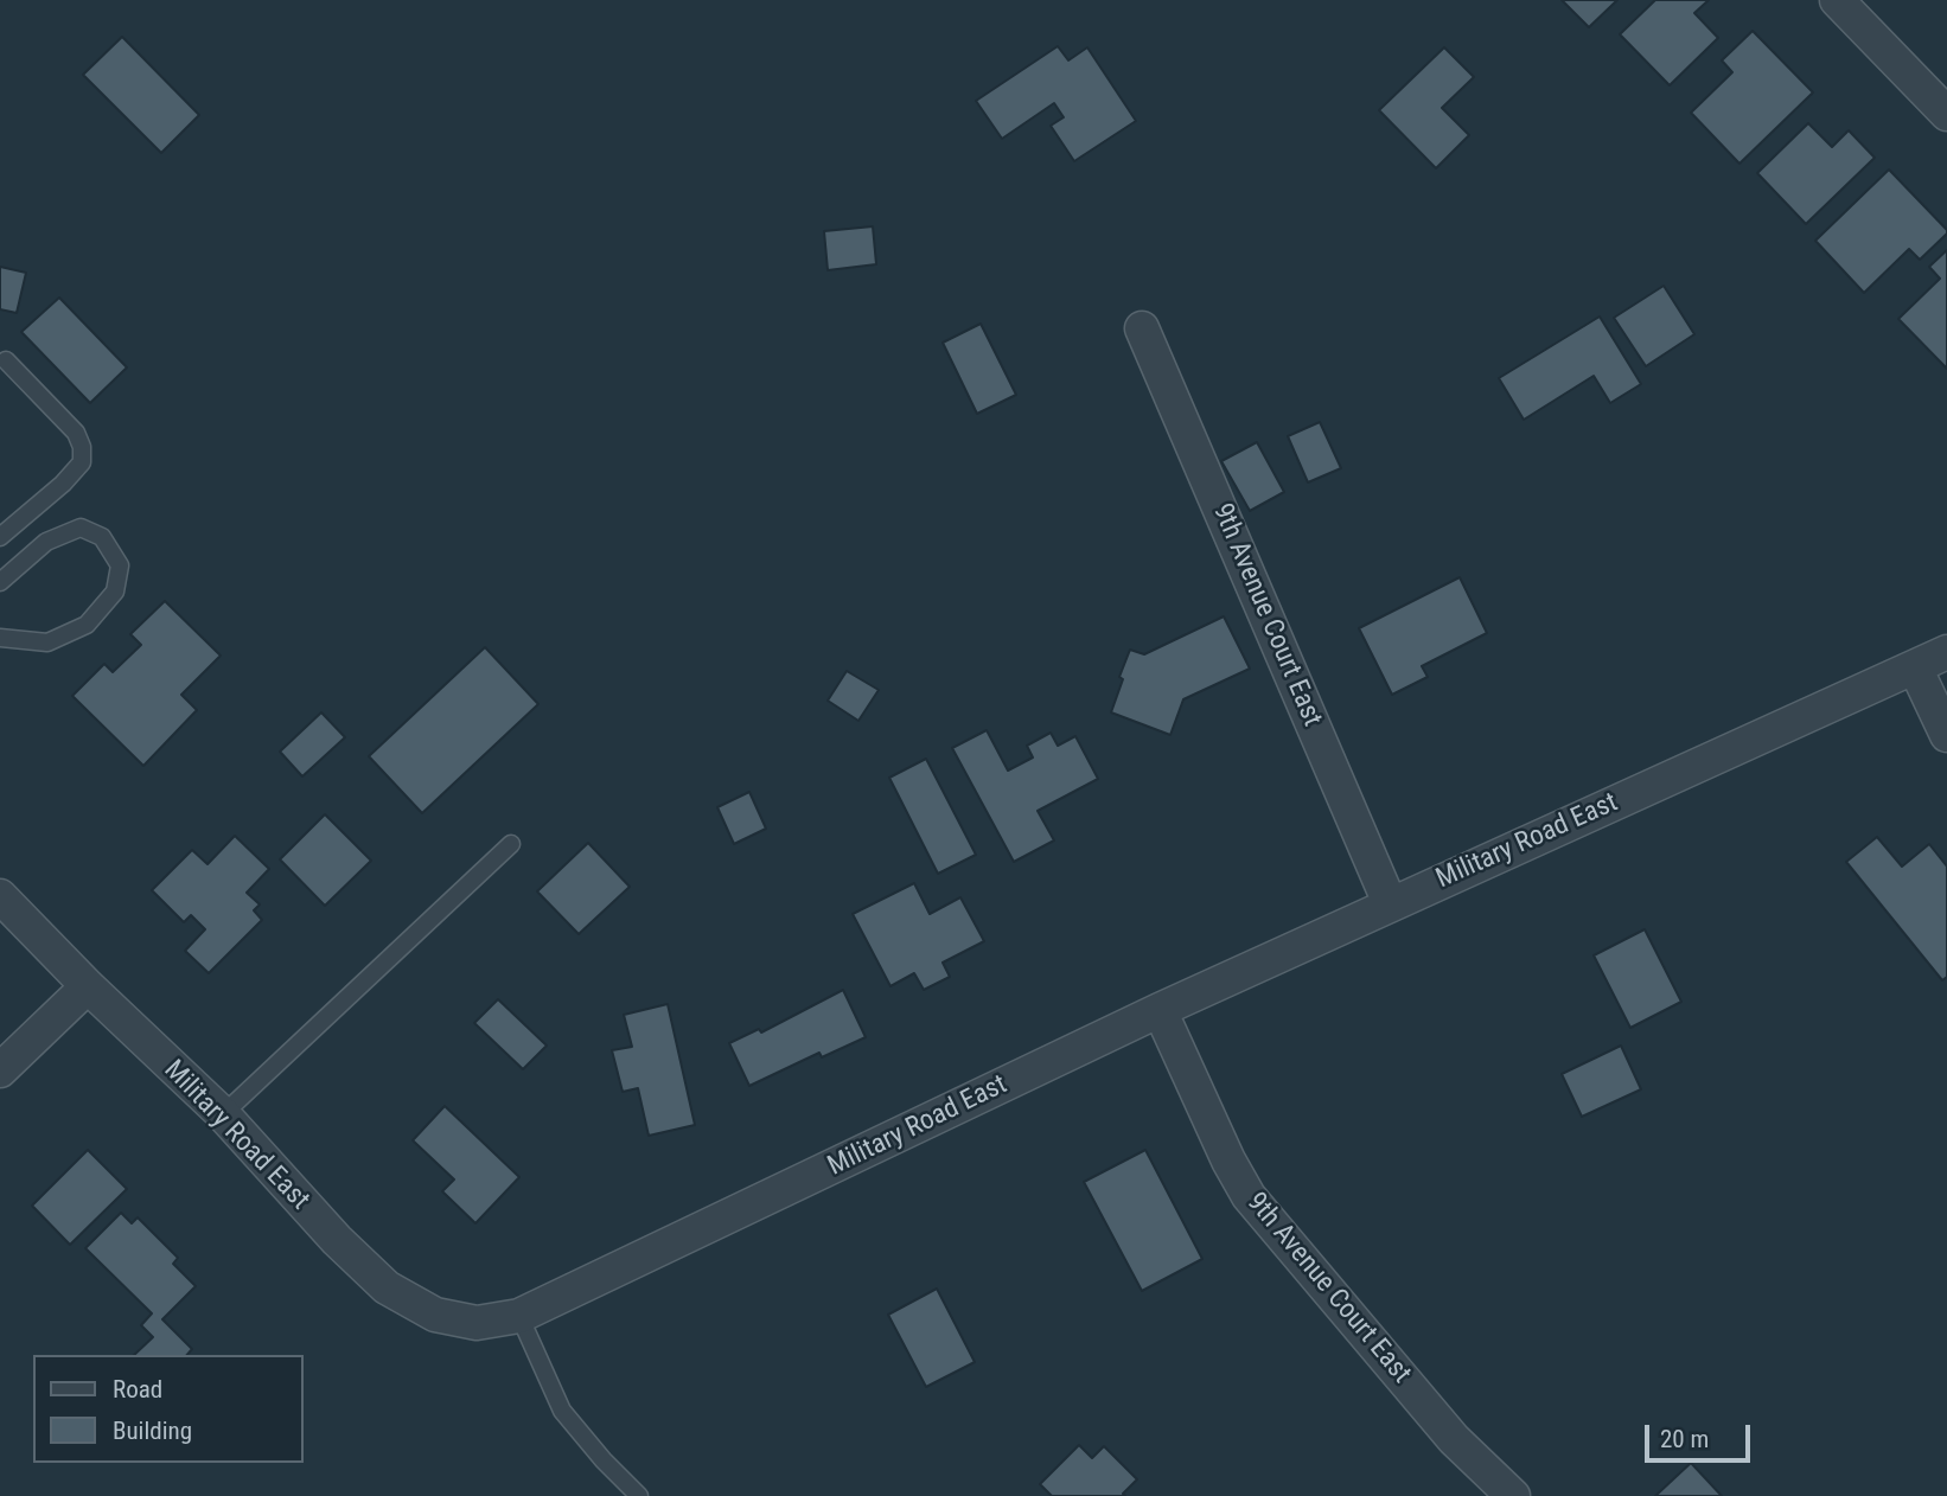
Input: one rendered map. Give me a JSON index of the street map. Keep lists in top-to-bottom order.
{
  "streets": {
    "street": ["9th Avenue Court East", "Military Road East"]
  },
  "crossings": [
    ["9th Avenue Court East", "Military Road East"]
  ],
  "legend": ["Road", "Building"],
  "scale_bar": "20 m"
}
